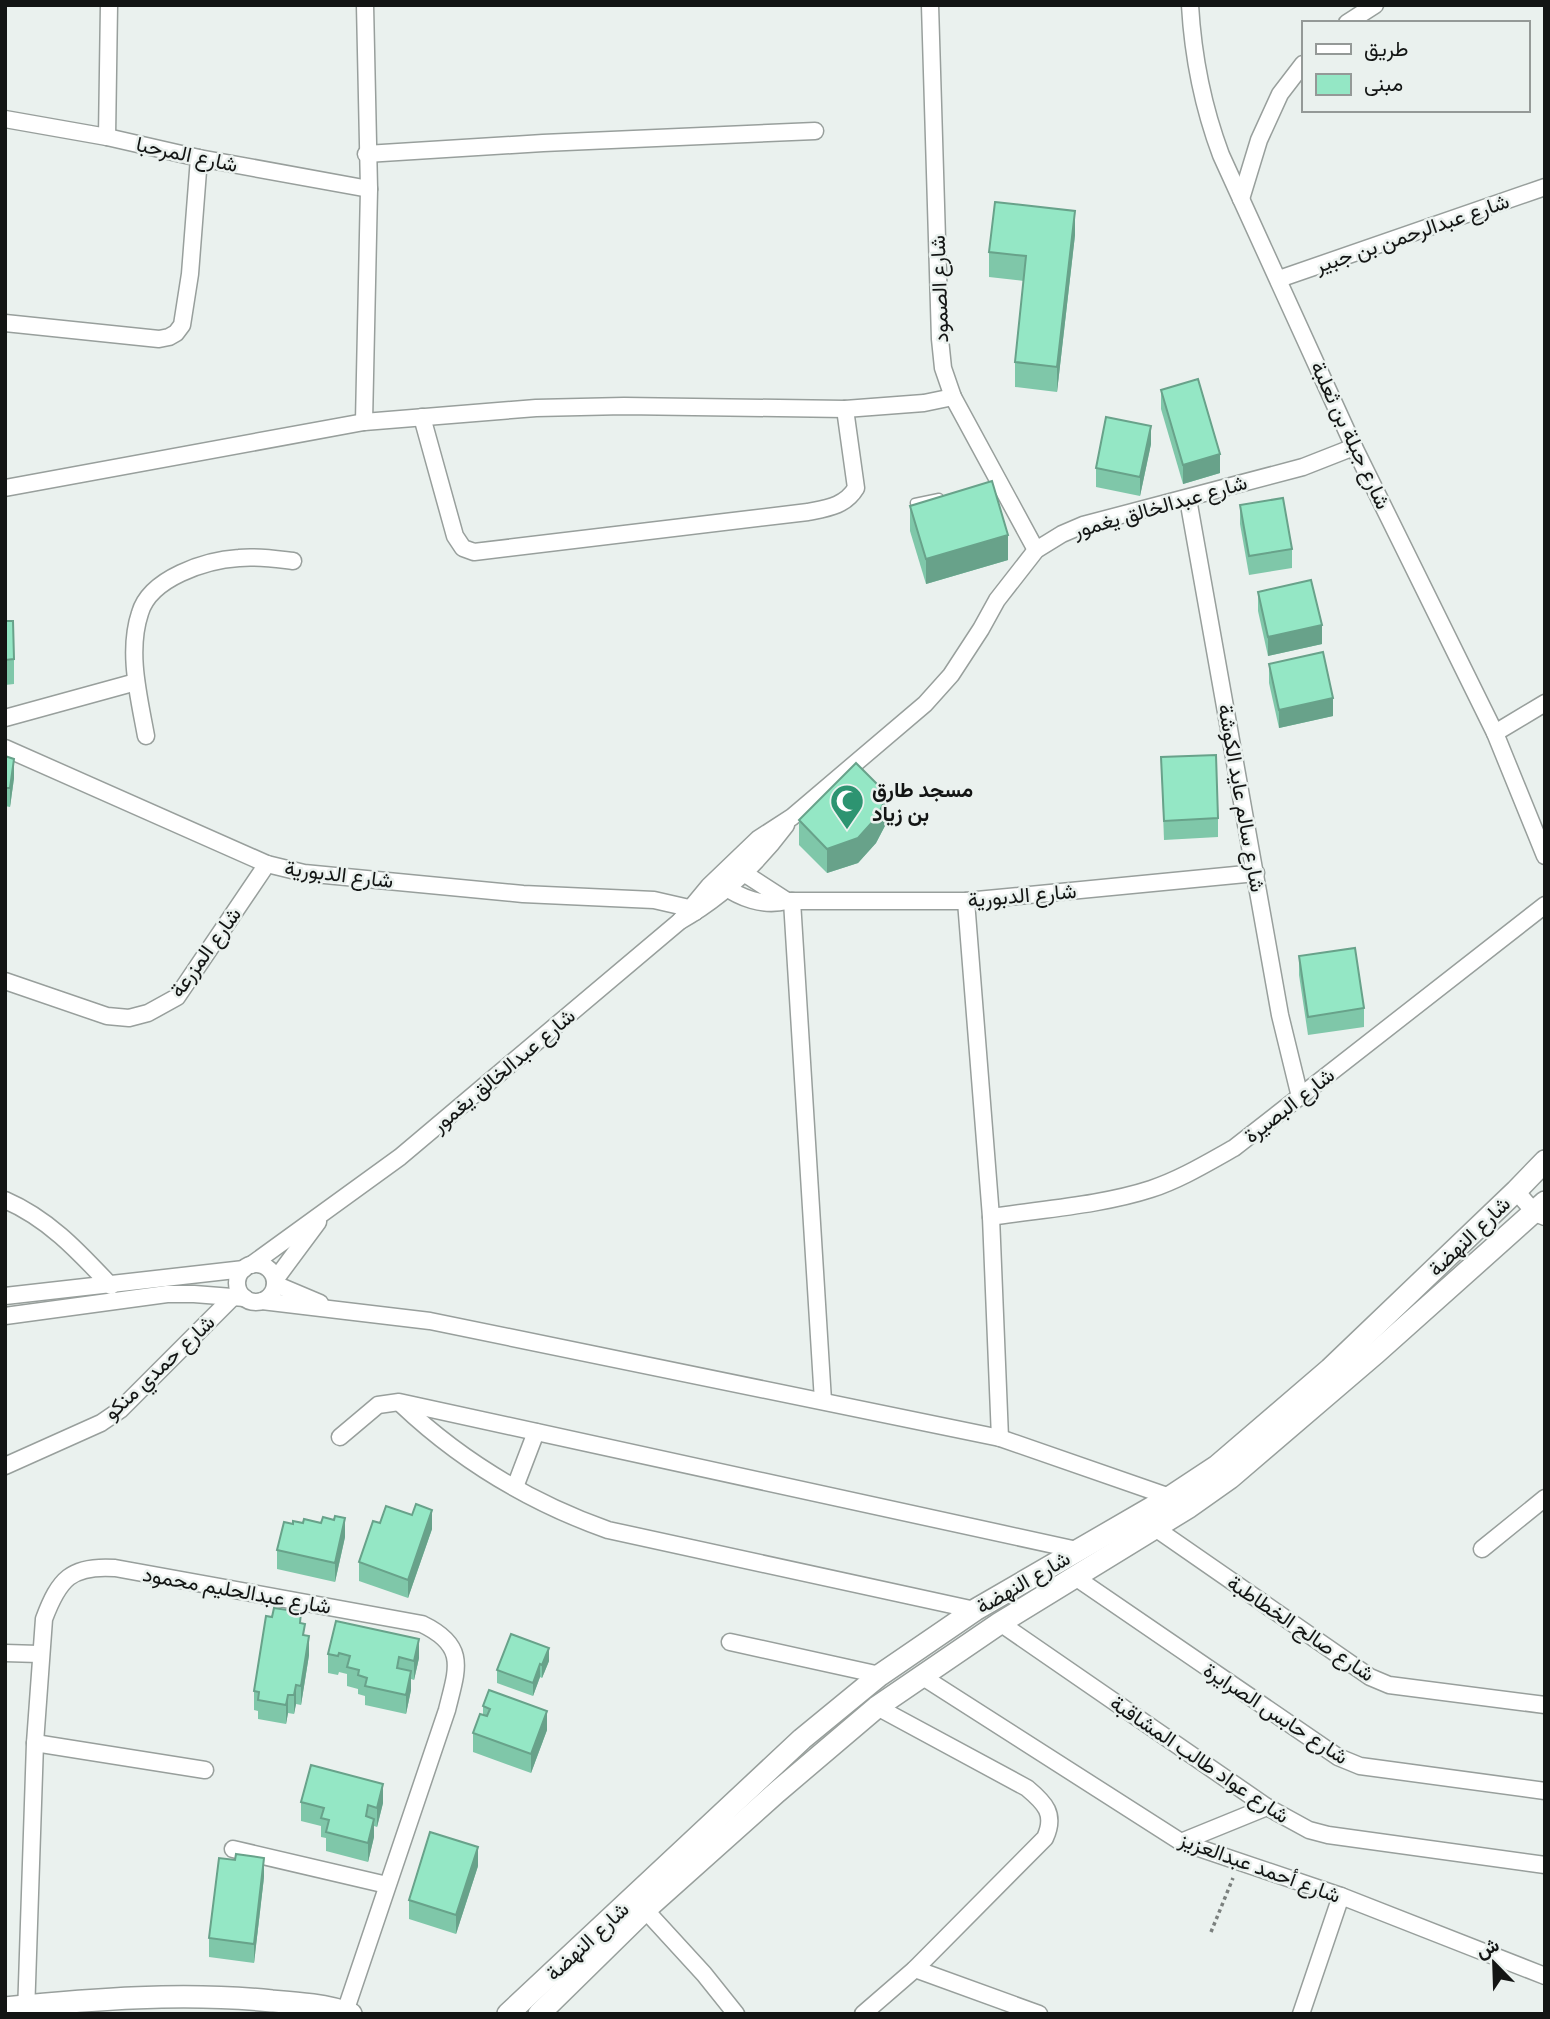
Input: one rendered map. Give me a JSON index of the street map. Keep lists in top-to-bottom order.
{
  "streets": {
    "street": [
      "شارع المرحبا",
      "شارع عبدالرحمن بن جبير",
      "شارع الصمود",
      "شارع جبلة بن ثعلبة",
      "شارع عبدالخالق يغمور",
      "شارع سالم عايد الكوشة",
      "شارع الدبورية",
      "شارع المزرعة",
      "شارع البصيرة",
      "شارع النهضة",
      "شارع حمدي منكو",
      "شارع عبدالحليم محمود",
      "شارع صالح الخطاطبة",
      "شارع حابس الصرايرة",
      "شارع عواد طالب المشاقبة",
      "شارع أحمد عبدالعزيز"
    ]
  },
  "crossings": [
    ["شارع عبدالرحمن بن جبير", "شارع جبلة بن ثعلبة"],
    ["شارع الصمود", "شارع عبدالخالق يغمور"],
    ["شارع جبلة بن ثعلبة", "شارع عبدالخالق يغمور"],
    ["شارع عبدالخالق يغمور", "شارع سالم عايد الكوشة"],
    ["شارع عبدالخالق يغمور", "شارع الدبورية"],
    ["شارع عبدالخالق يغمور", "شارع حمدي منكو"],
    ["شارع سالم عايد الكوشة", "شارع الدبورية"],
    ["شارع سالم عايد الكوشة", "شارع البصيرة"],
    ["شارع الدبورية", "شارع المزرعة"],
    ["شارع النهضة", "شارع صالح الخطاطبة"],
    ["شارع النهضة", "شارع حابس الصرايرة"],
    ["شارع النهضة", "شارع عواد طالب المشاقبة"],
    ["شارع النهضة", "شارع أحمد عبدالعزيز"]
  ],
  "places": {
    "mosque": ["مسجد طارق بن زياد"]
  },
  "legend": ["طريق", "مبنى"],
  "north": "top left"
}
